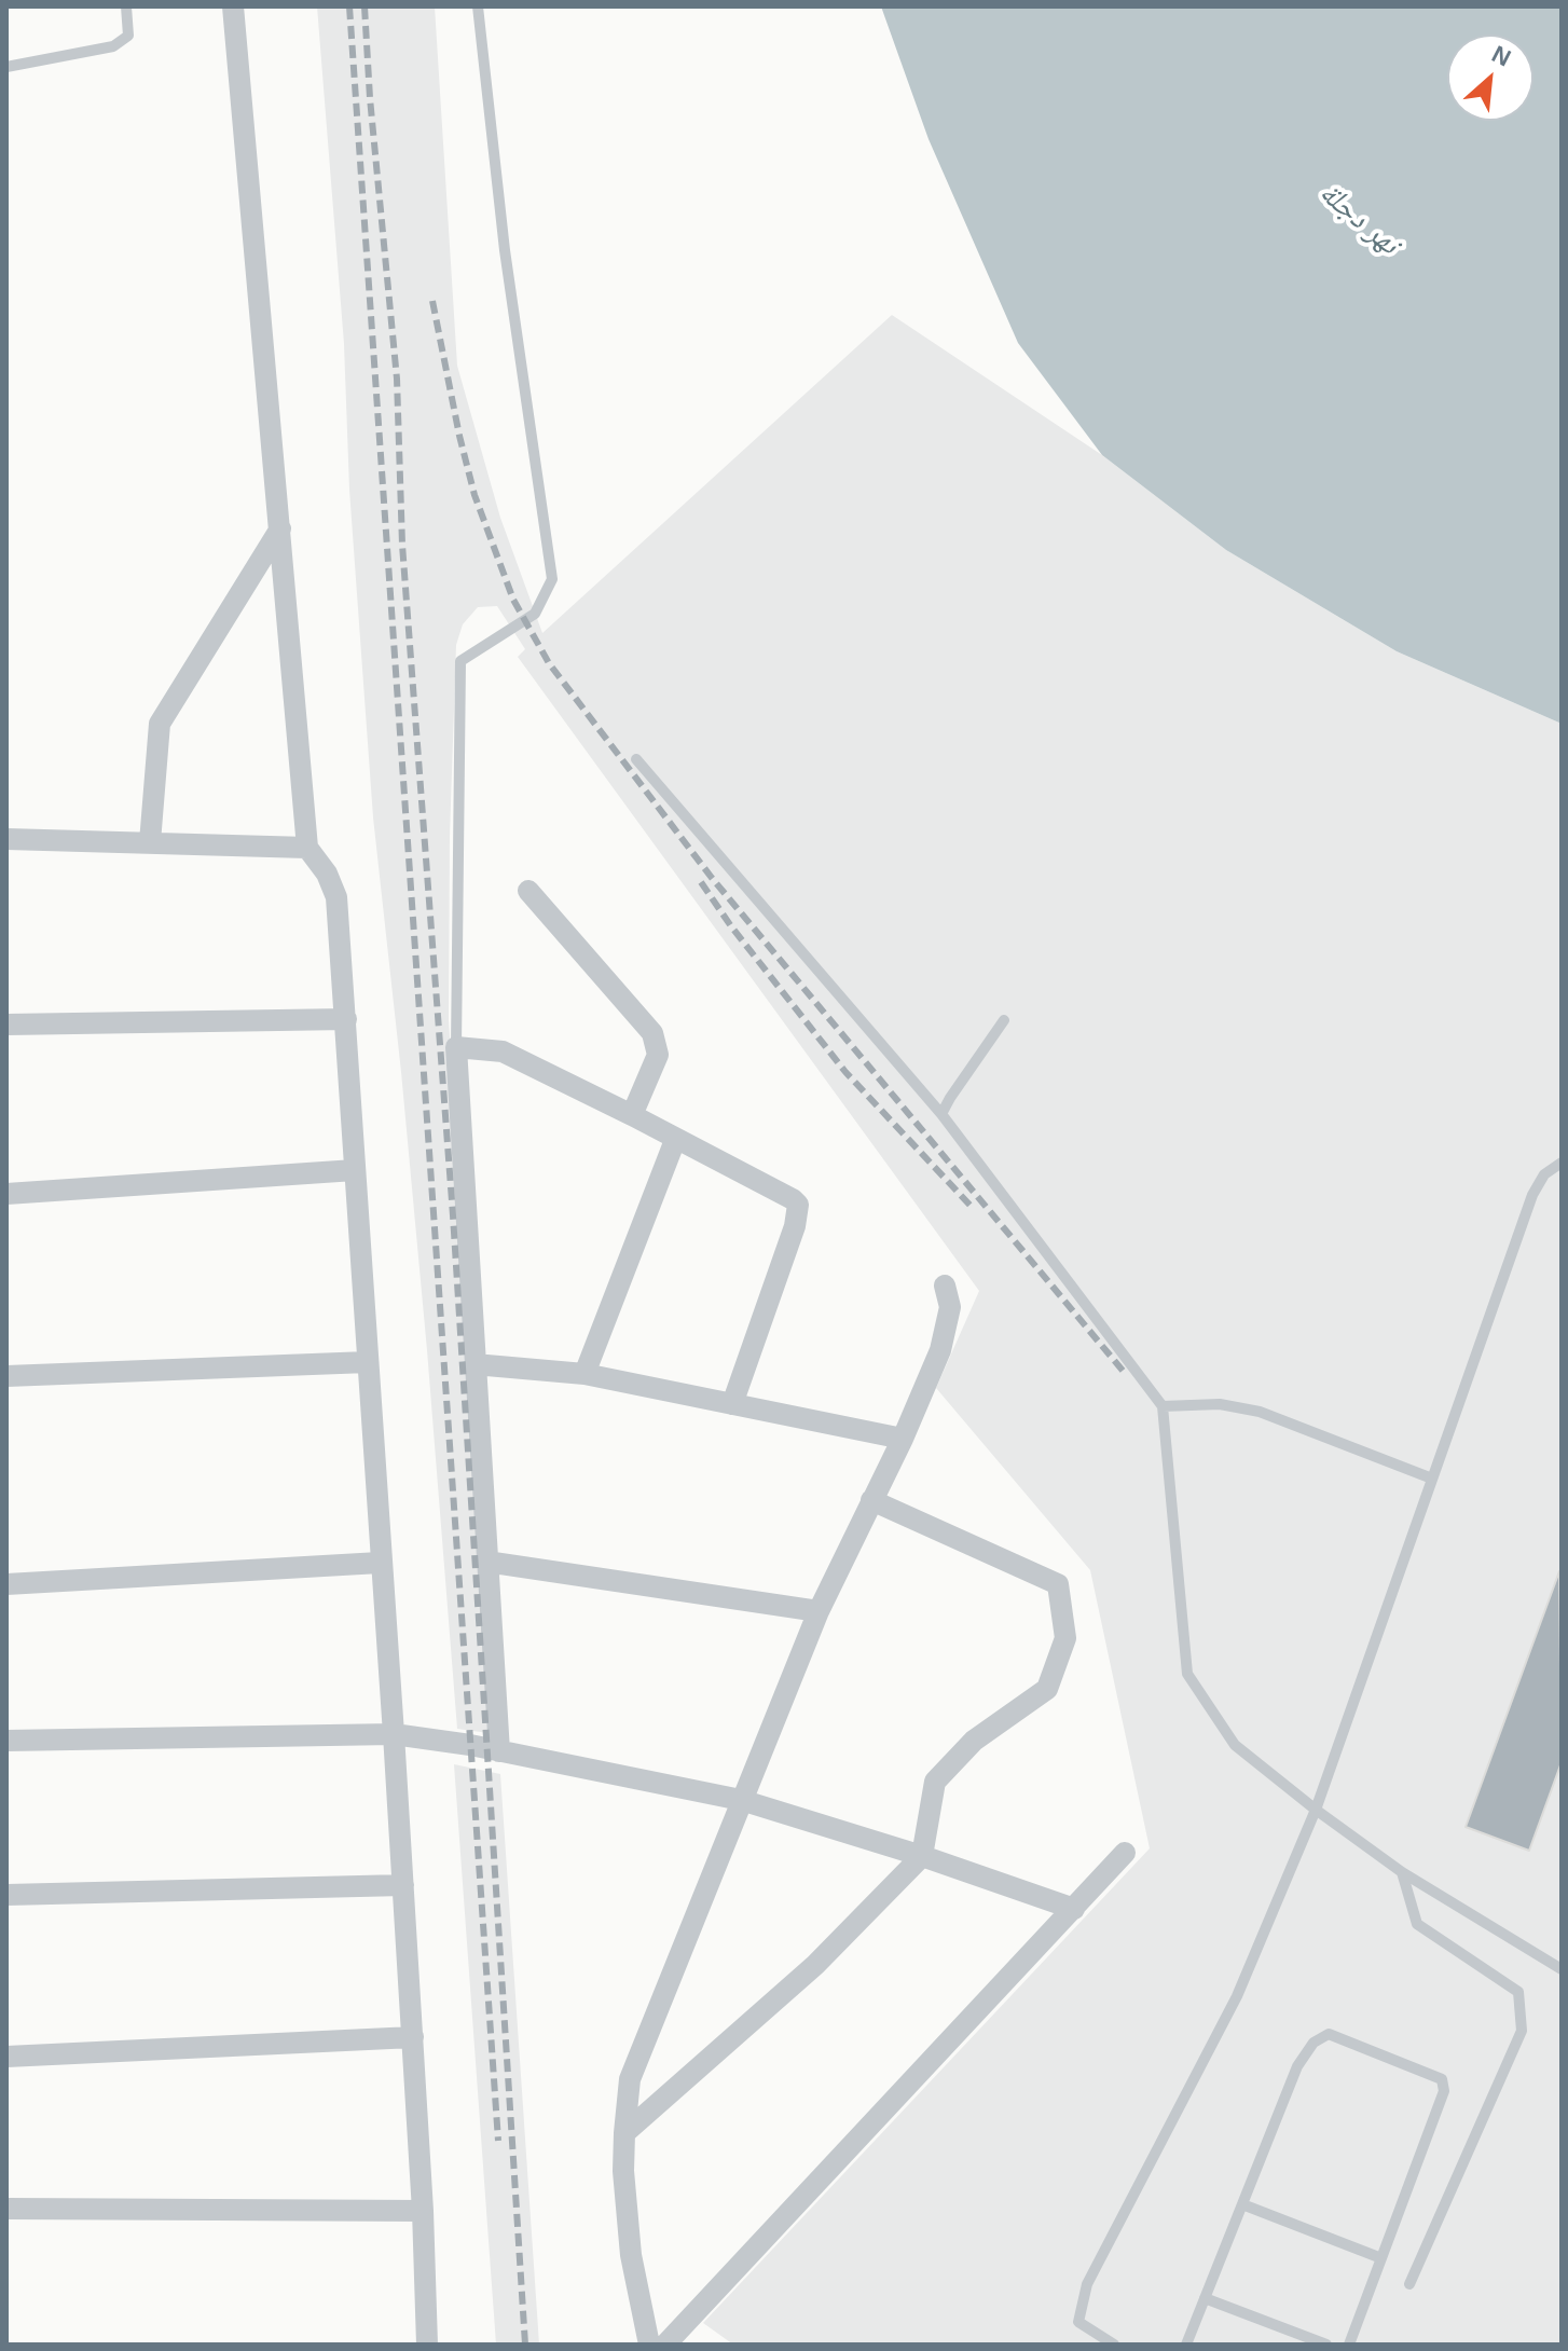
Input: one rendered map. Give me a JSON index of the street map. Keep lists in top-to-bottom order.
{
  "water": ["نهر دجلة"],
  "north": "top right"
}
